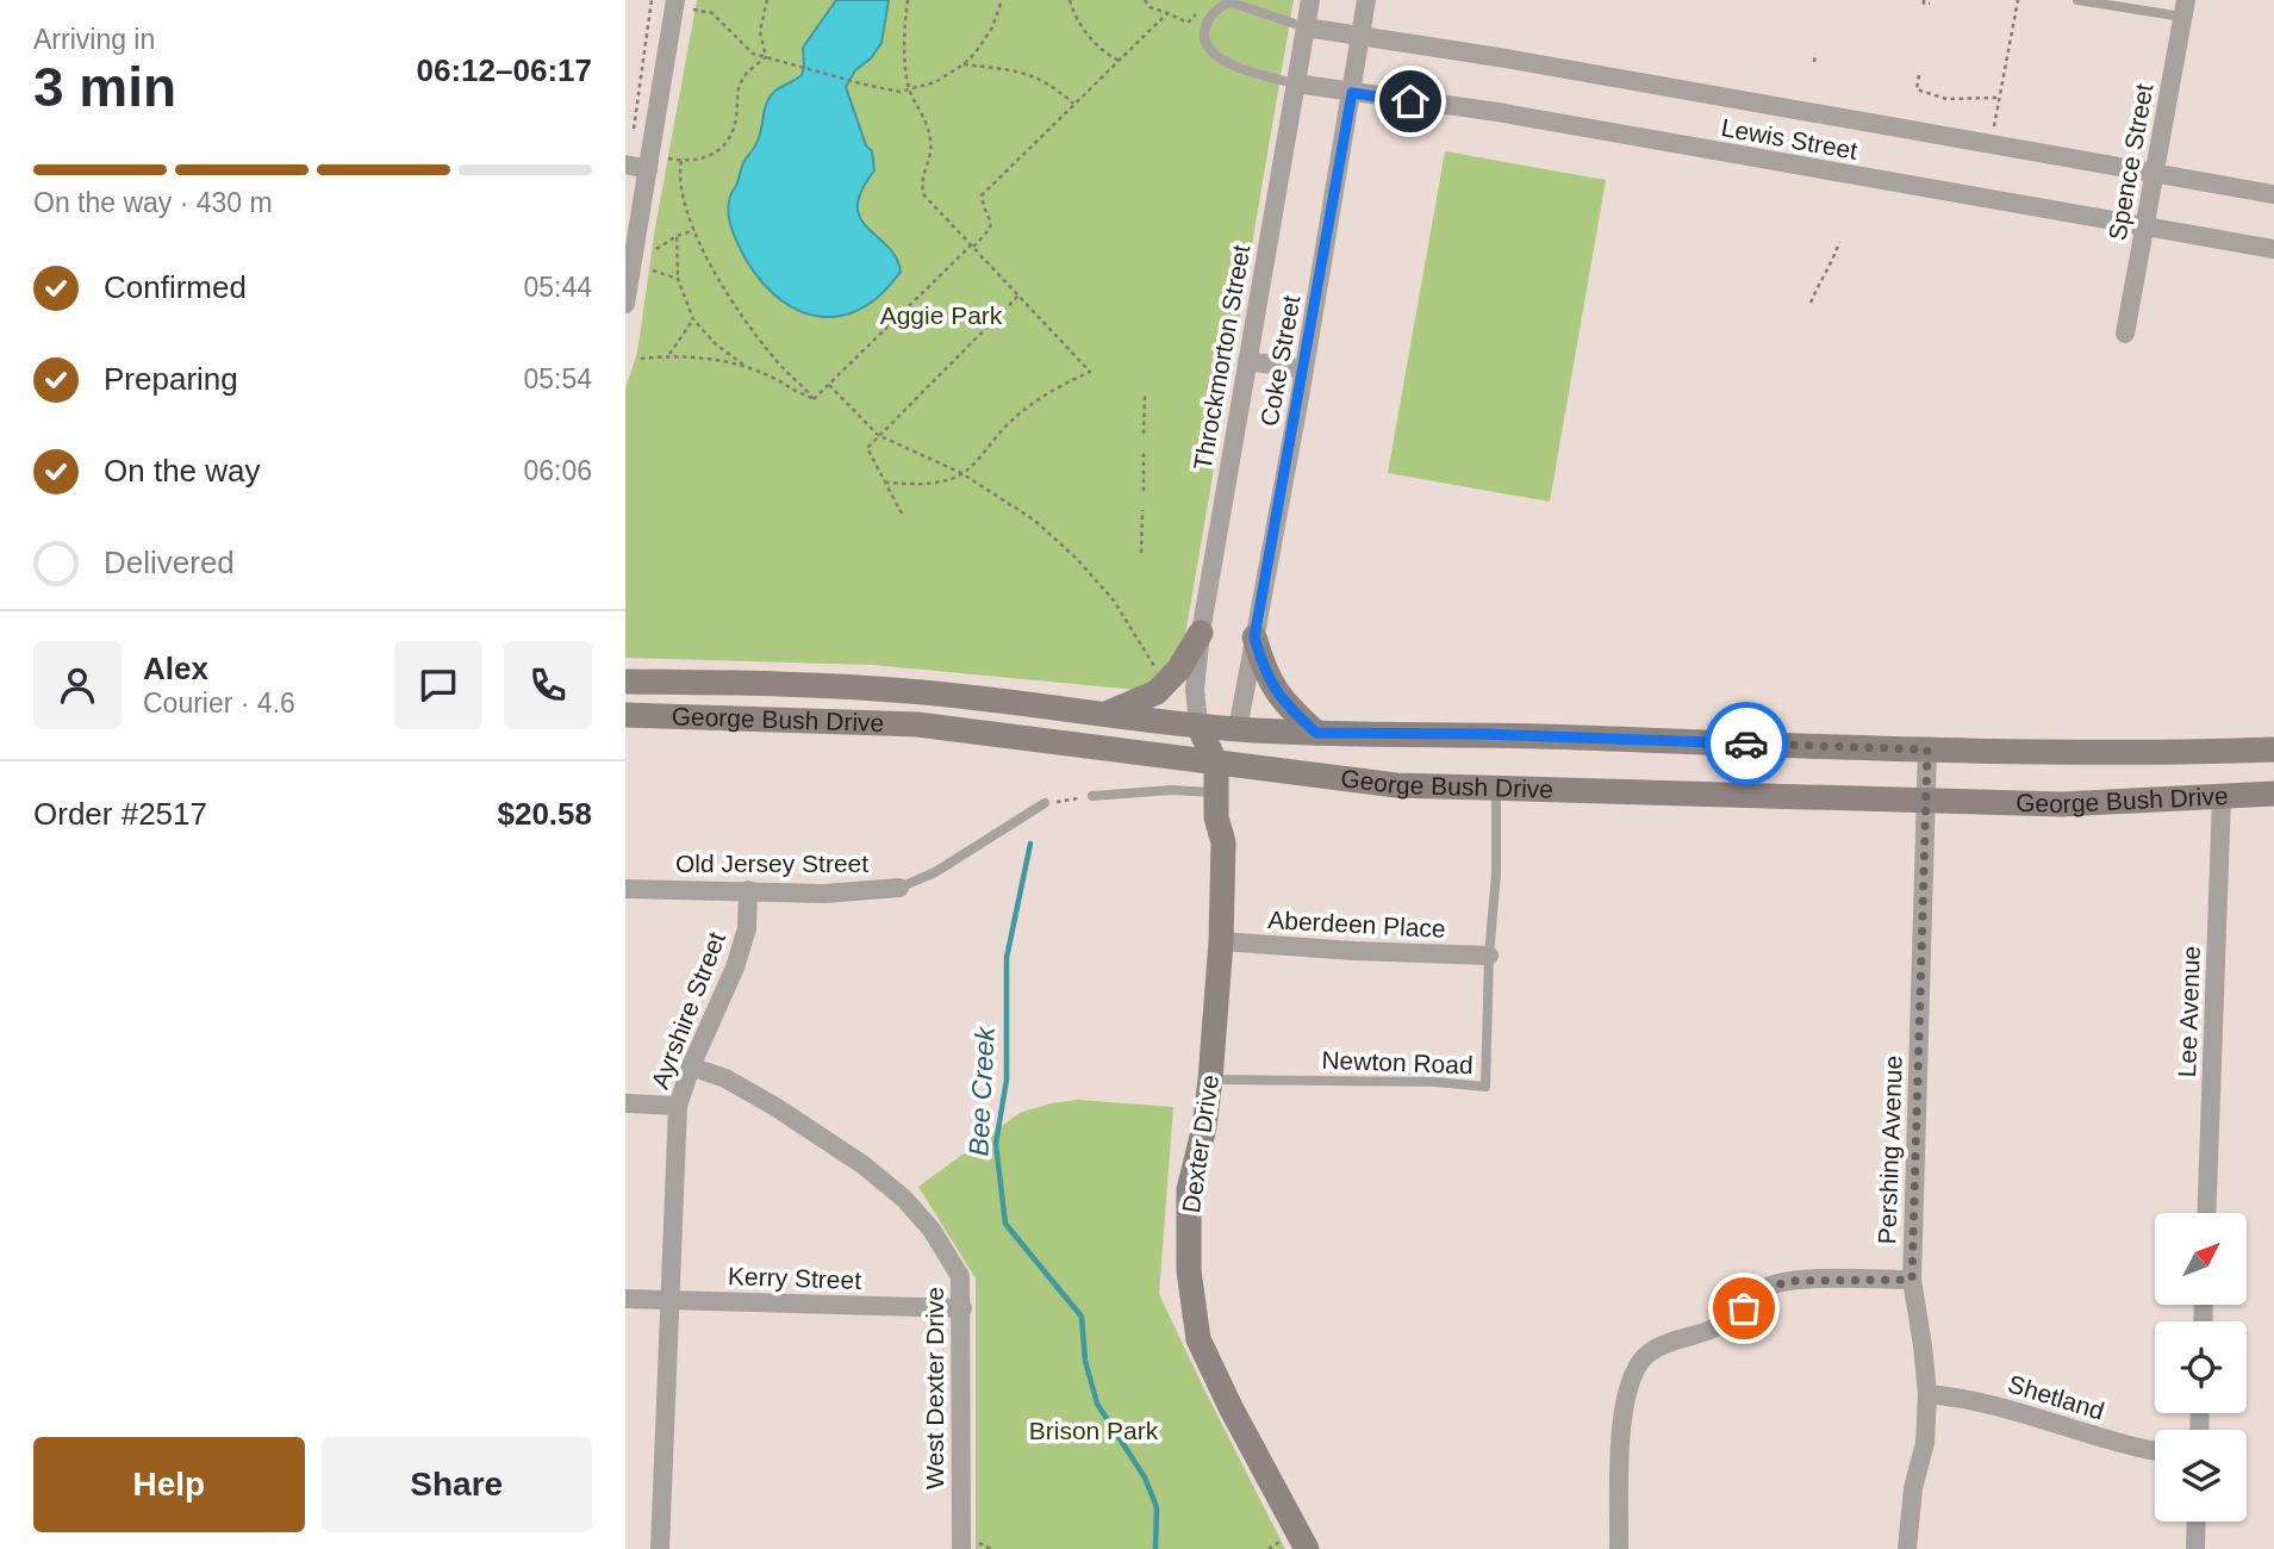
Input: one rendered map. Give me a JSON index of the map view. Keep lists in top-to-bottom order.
{
  "streets": {
    "main road": ["George Bush Drive", "Dexter Drive"],
    "street": [
      "Lewis Street",
      "Spence Street",
      "Throckmorton Street",
      "Coke Street",
      "Old Jersey Street",
      "Aberdeen Place",
      "Ayrshire Street",
      "Lee Avenue",
      "Pershing Avenue",
      "Kerry Street",
      "West Dexter Drive",
      "Shetland"
    ],
    "lane": ["Newton Road"]
  },
  "crossings": [
    ["Lewis Street", "Spence Street"],
    ["Lewis Street", "Throckmorton Street"],
    ["Lewis Street", "Coke Street"],
    ["Throckmorton Street", "George Bush Drive"],
    ["Coke Street", "George Bush Drive"],
    ["George Bush Drive", "Lee Avenue"],
    ["George Bush Drive", "Newton Road"],
    ["George Bush Drive", "Dexter Drive"],
    ["George Bush Drive", "Pershing Avenue"],
    ["Old Jersey Street", "Ayrshire Street"],
    ["Aberdeen Place", "Newton Road"],
    ["Aberdeen Place", "Dexter Drive"],
    ["Ayrshire Street", "Kerry Street"],
    ["Ayrshire Street", "West Dexter Drive"],
    ["Newton Road", "Dexter Drive"],
    ["Pershing Avenue", "Shetland"],
    ["Kerry Street", "West Dexter Drive"]
  ],
  "water": ["Bee Creek"],
  "parks": ["Aggie Park", "Brison Park"],
  "north": "top right",
  "page": {
    "heading": ["3 min", "Arriving in", "06:12–06:17"],
    "panel": [
      "Alex",
      "Courier · 4.6",
      "Order #2517",
      "$20.58"
    ],
    "bar": "On the way · 430 m",
    "list": [
      ["Confirmed", "05:44"],
      ["Preparing", "05:54"],
      ["On the way", "06:06"],
      "Delivered"
    ],
    "buttons": ["Help", "Share"]
  }
}
